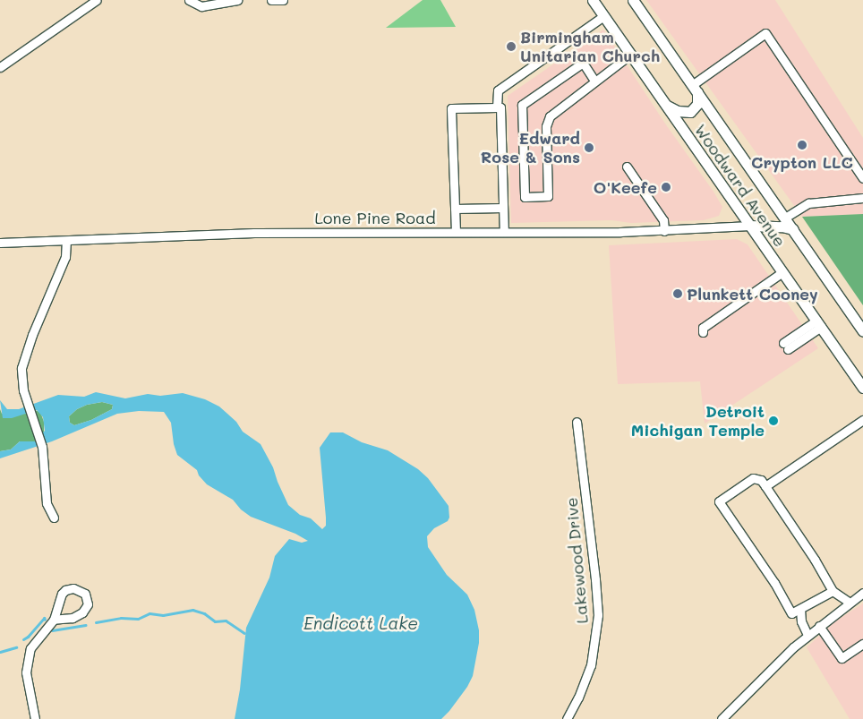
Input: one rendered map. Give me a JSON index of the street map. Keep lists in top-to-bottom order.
{
  "streets": {
    "main road": ["Woodward Avenue"],
    "street": ["Lone Pine Road", "Lakewood Drive"]
  },
  "crossings": [
    ["Woodward Avenue", "Lone Pine Road"]
  ],
  "water": ["Endicott Lake"],
  "places": [
    "Birmingham Unitarian Church",
    "Crypton LLC",
    "Edward Rose & Sons",
    "O'Keefe",
    "Plunkett Cooney",
    "Detroit Michigan Temple"
  ]
}
